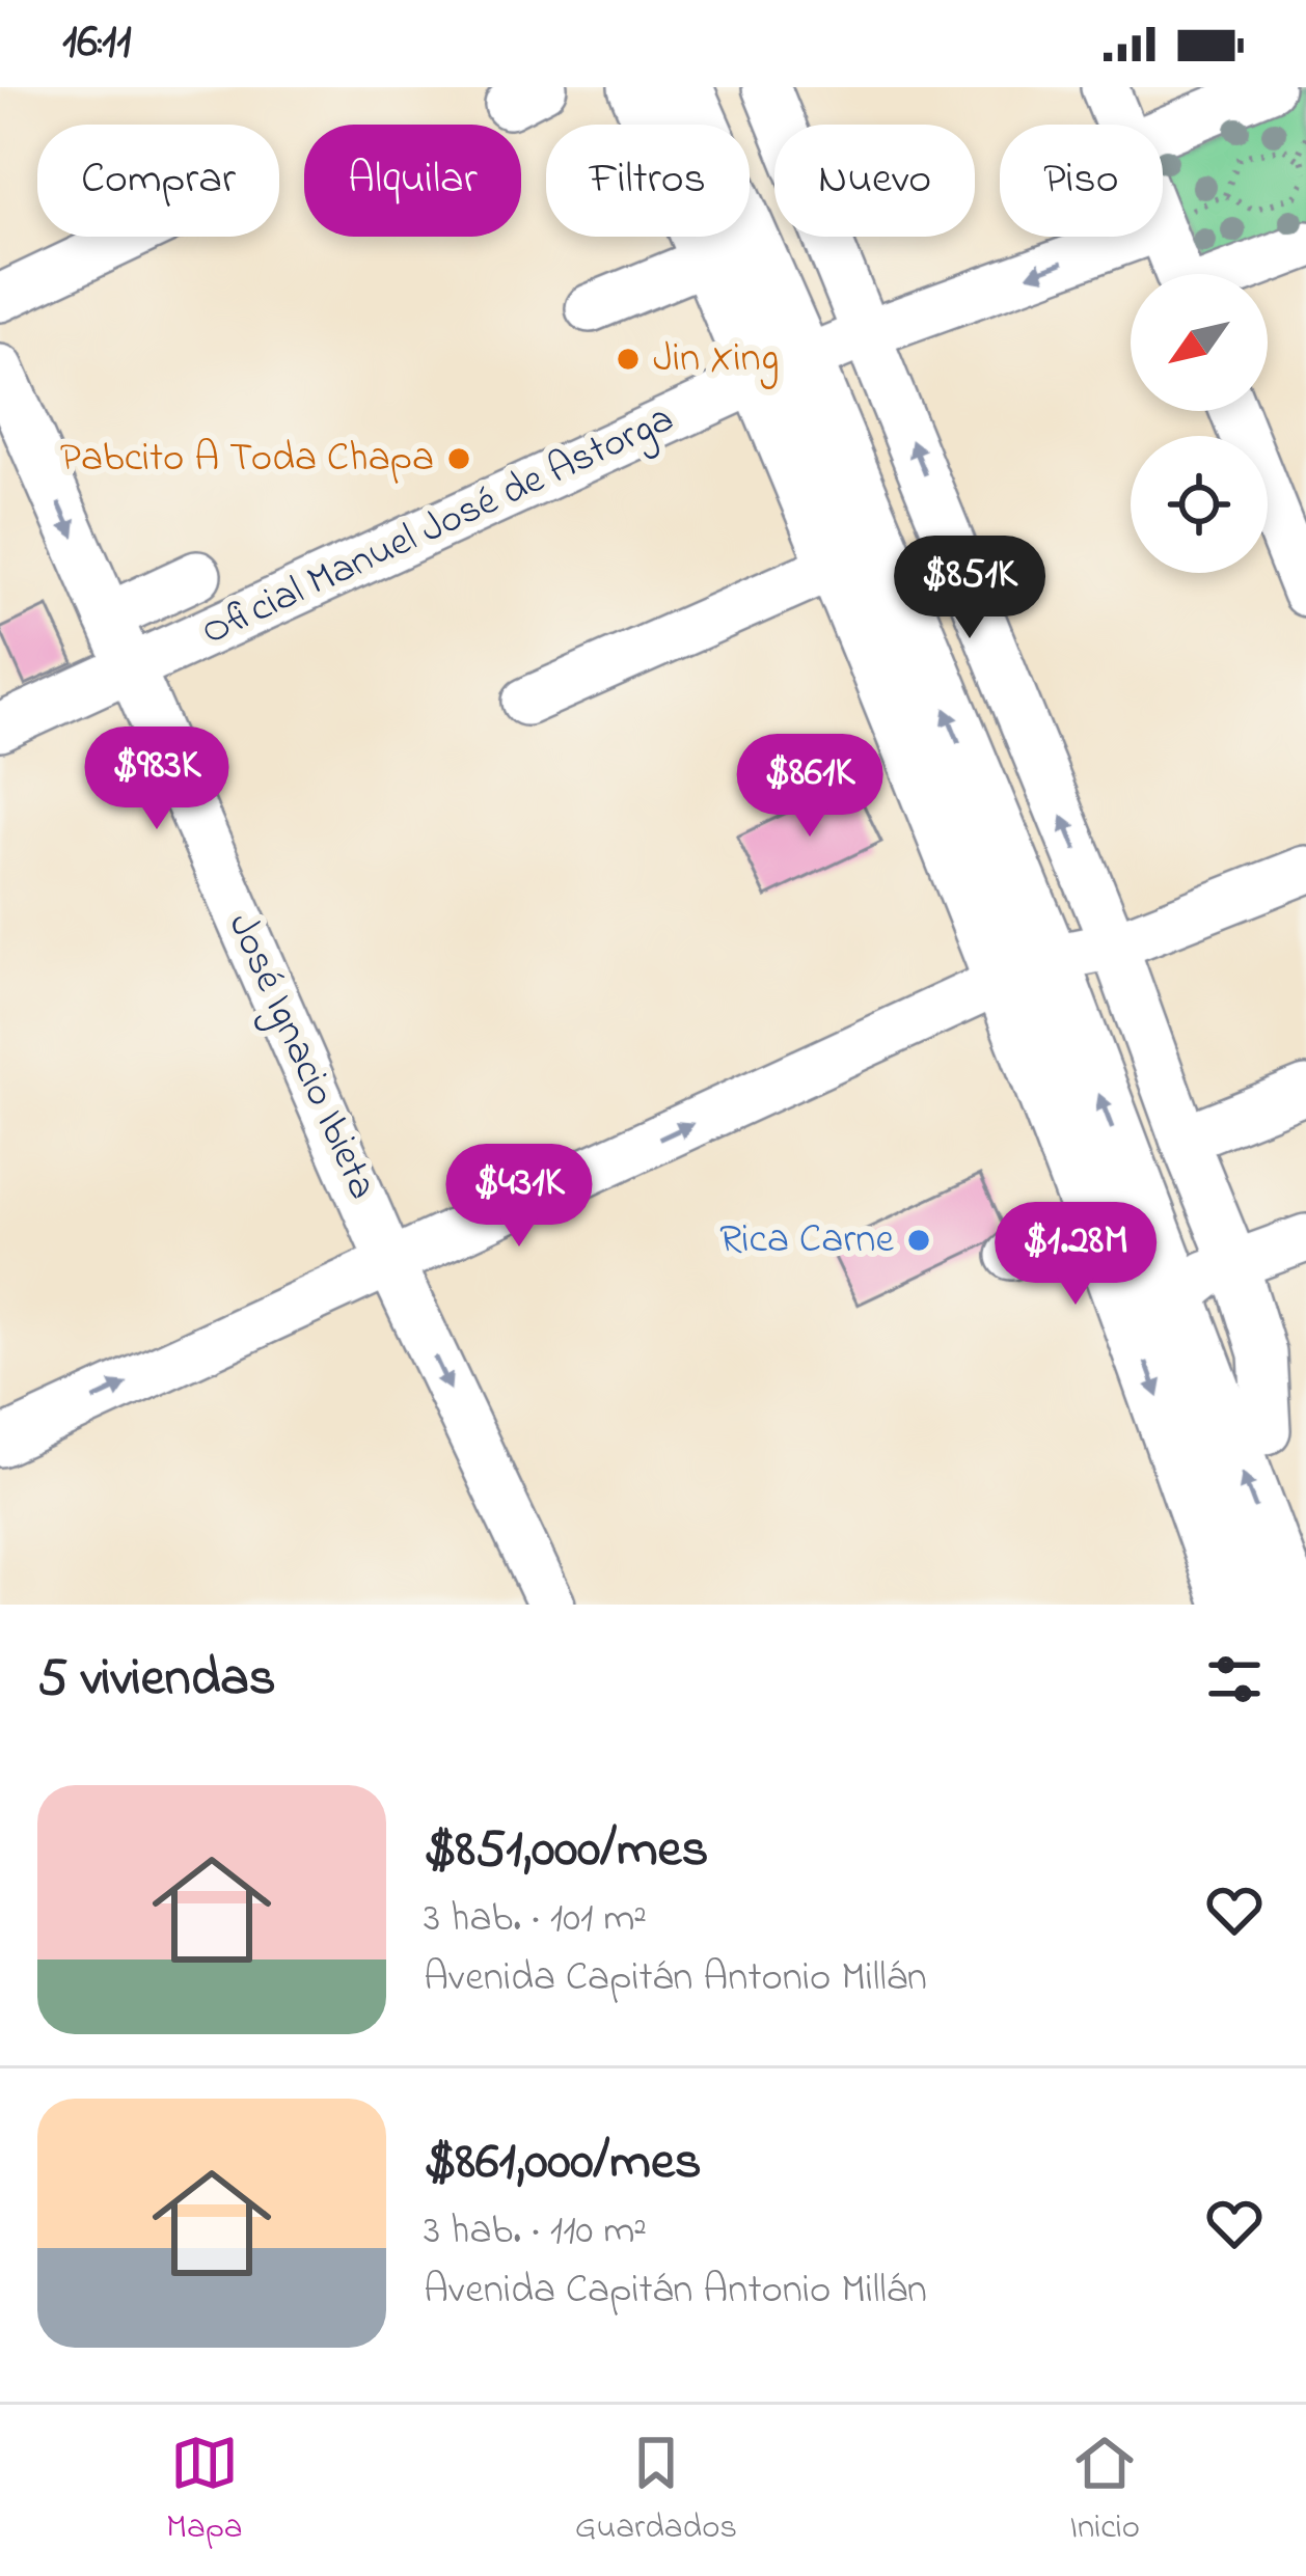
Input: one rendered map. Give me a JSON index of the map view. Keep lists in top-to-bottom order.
{
  "streets": {
    "street": ["Oficial Manuel José de Astorga", "José Ignacio Ibieta"]
  },
  "crossings": [
    ["Oficial Manuel José de Astorga", "José Ignacio Ibieta"]
  ],
  "one_way": ["José Ignacio Ibieta"],
  "places": ["Jin Xing", "Pabcito A Toda Chapa", "Rica Carne"],
  "north": "bottom left",
  "page": {
    "status": "16:11",
    "chip": [
      "Comprar",
      "Alquilar",
      "Filtros",
      "Nuevo",
      "Piso"
    ],
    "price": [
      "$851K",
      "$983K",
      "$861K",
      "$431K",
      "$1.28M"
    ],
    "heading": "5 viviendas",
    "list": [
      {
        "name": "$851,000/mes",
        "note": "3 hab. · 101 m² · Avenida Capitán Antonio Millán"
      },
      {
        "name": "$861,000/mes",
        "note": "3 hab. · 110 m² · Avenida Capitán Antonio Millán"
      }
    ],
    "tabs": ["Mapa", "Guardados", "Inicio"]
  }
}
